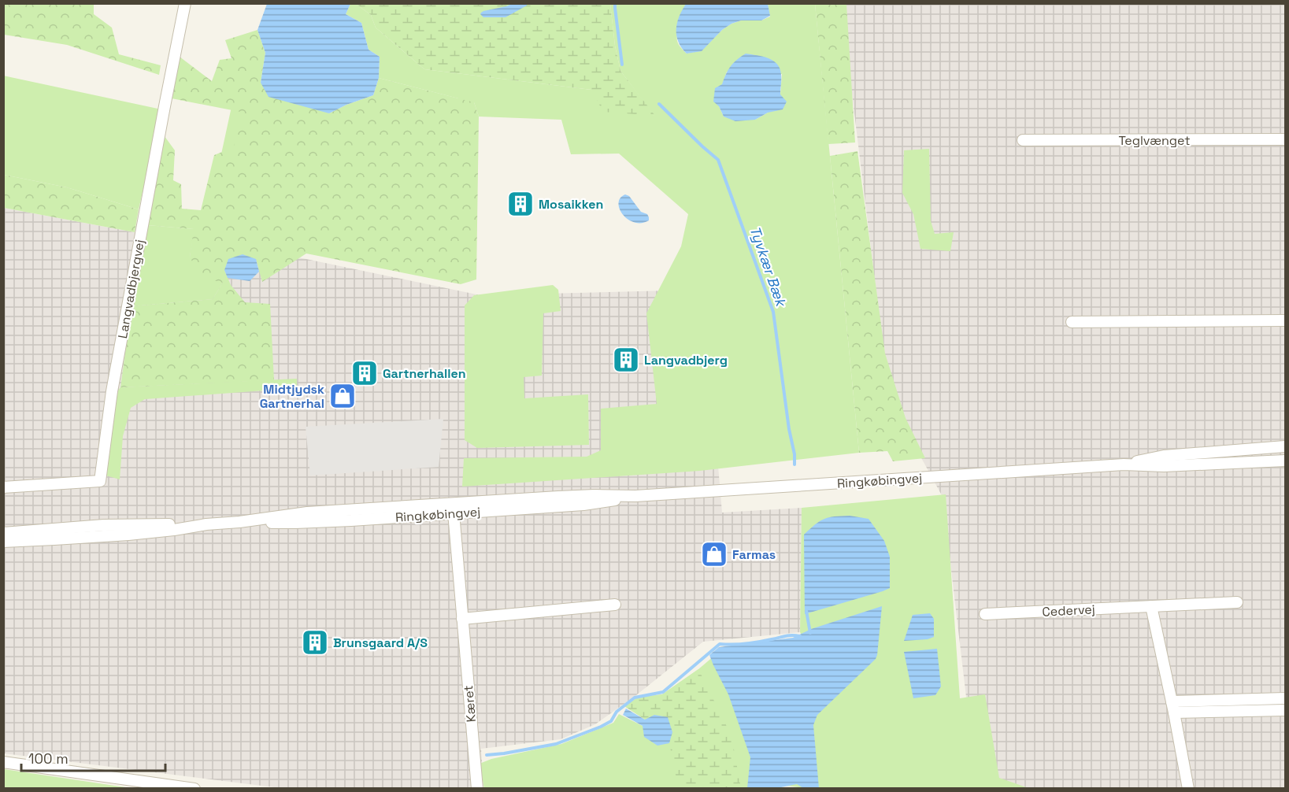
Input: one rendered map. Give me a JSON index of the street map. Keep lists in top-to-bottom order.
{
  "streets": {
    "street": [
      "Teglvænget",
      "Langvadbjergvej",
      "Ringkøbingvej",
      "Cedervej",
      "Kæret"
    ]
  },
  "crossings": [
    ["Ringkøbingvej", "Kæret"]
  ],
  "water": ["Tyvkær Bæk"],
  "places": {
    "building": [
      "Mosaikken",
      "Langvadbjerg",
      "Gartnerhallen",
      "Brunsgaard A/S"
    ],
    "shop": ["Midtjydsk Gartnerhal", "Farmas"]
  },
  "scale_bar": "100 m"
}
